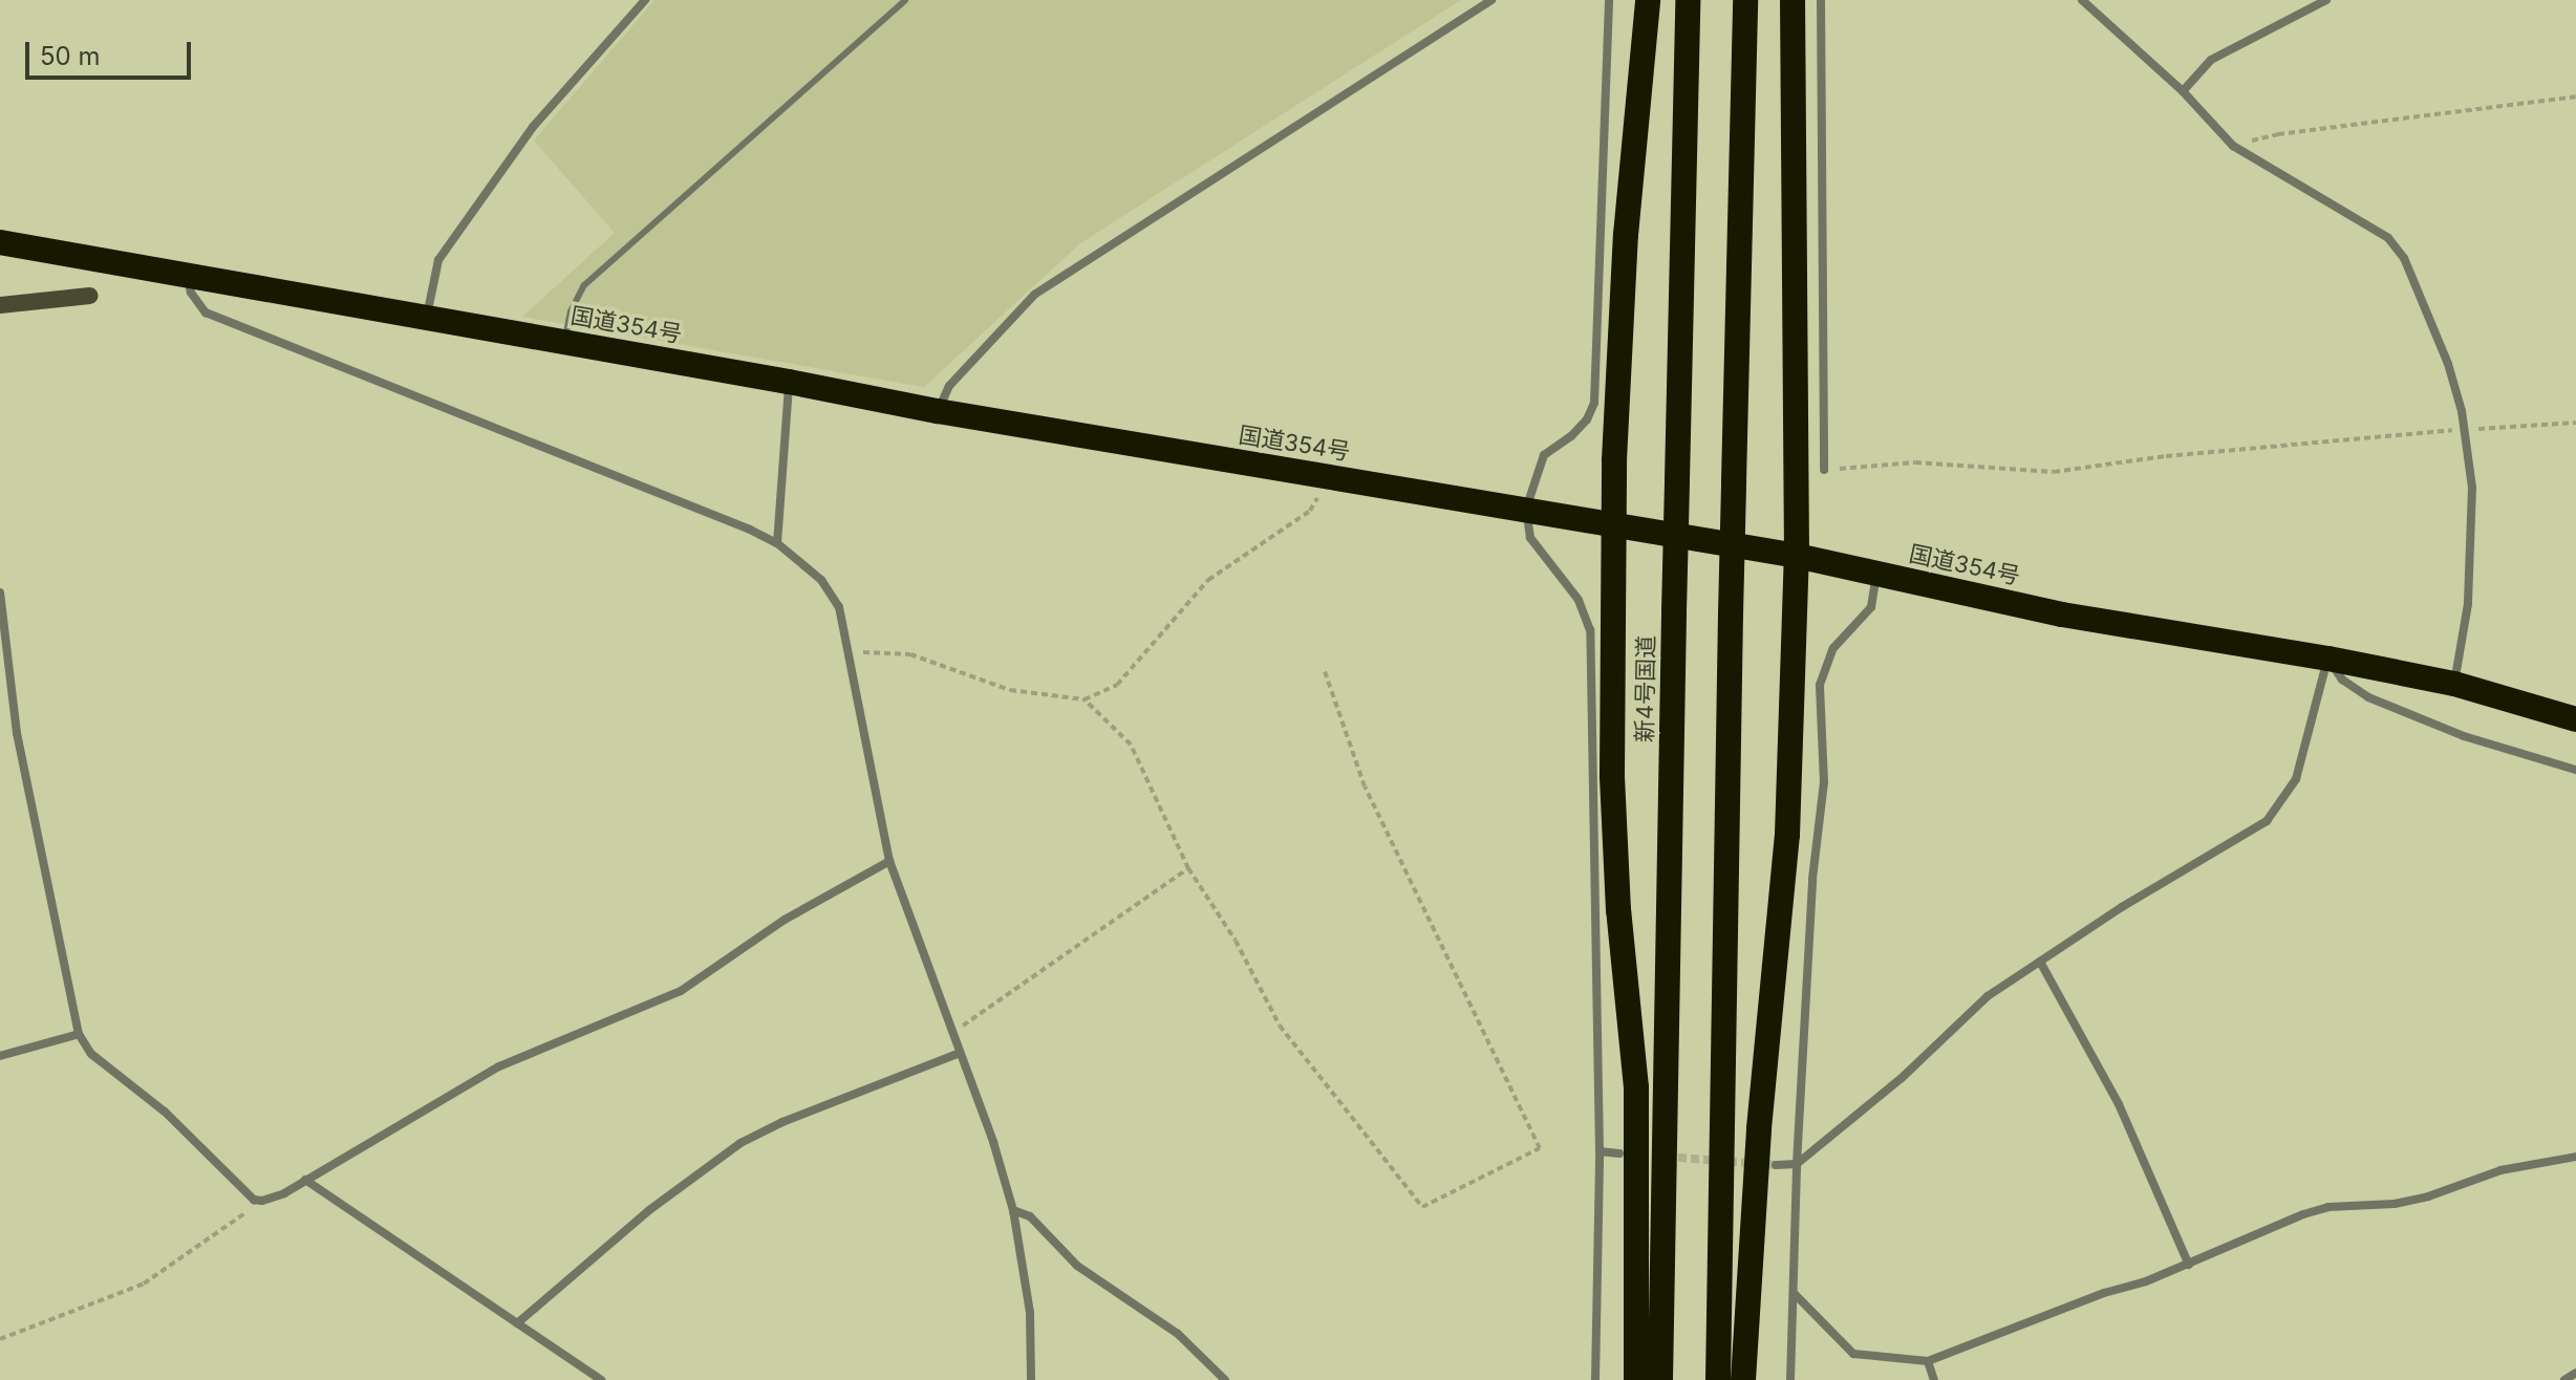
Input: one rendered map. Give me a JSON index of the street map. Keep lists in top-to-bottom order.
{
  "streets": {
    "highway": ["国道354号", "新4号国道"]
  },
  "scale_bar": "50 m"
}
